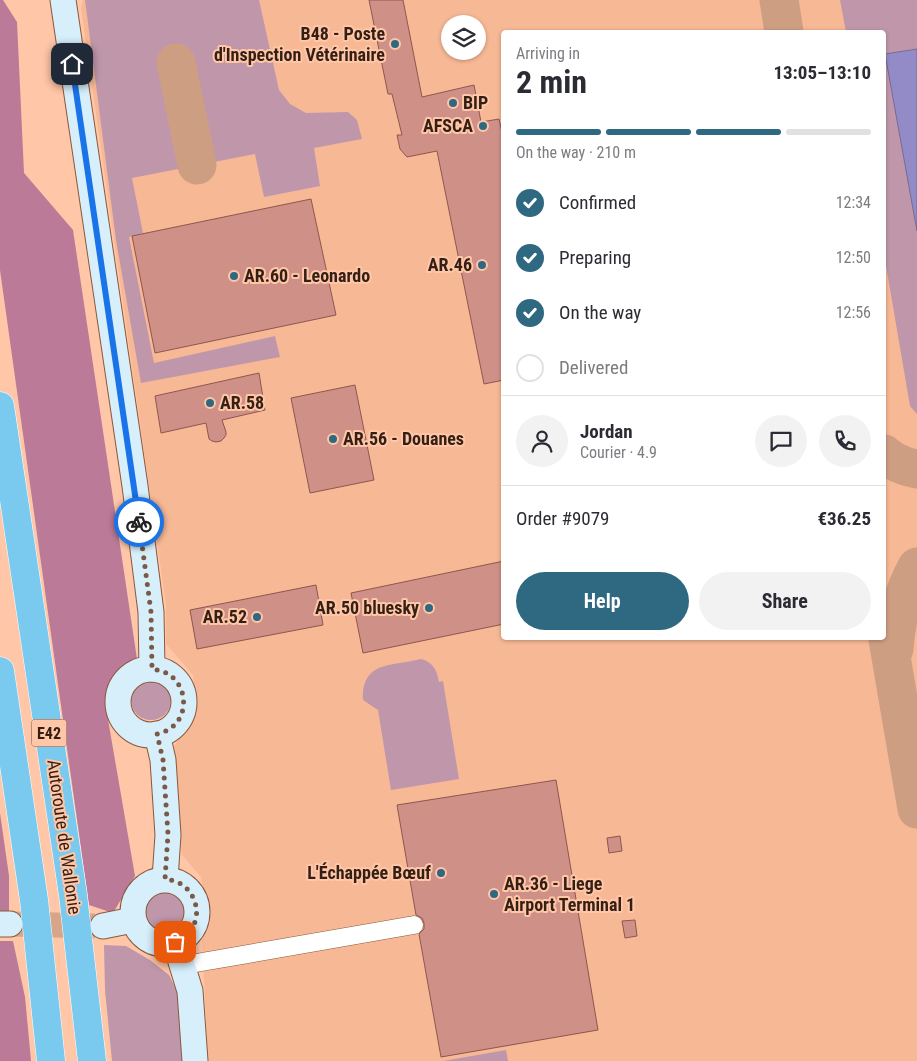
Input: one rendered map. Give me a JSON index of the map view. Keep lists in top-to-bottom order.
{
  "streets": {
    "highway": ["E42", "Autoroute de Wallonie"]
  },
  "places": [
    "B48 - Poste d'Inspection Vétérinaire",
    "BIP",
    "AFSCA",
    "AR.46",
    "AR.60 - Leonardo",
    "AR.58",
    "AR.56 - Douanes",
    "AR.50 bluesky",
    "AR.52",
    "L'Échappée Bœuf",
    "AR.36 - Liege Airport Terminal 1"
  ],
  "page": {
    "heading": ["2 min", "Arriving in", "13:05–13:10"],
    "panel": [
      "Jordan",
      "Courier · 4.9",
      "Order #9079",
      "€36.25"
    ],
    "bar": "On the way · 210 m",
    "list": [
      ["Confirmed", "12:34"],
      ["Preparing", "12:50"],
      ["On the way", "12:56"],
      "Delivered"
    ],
    "buttons": ["Help", "Share"]
  }
}
